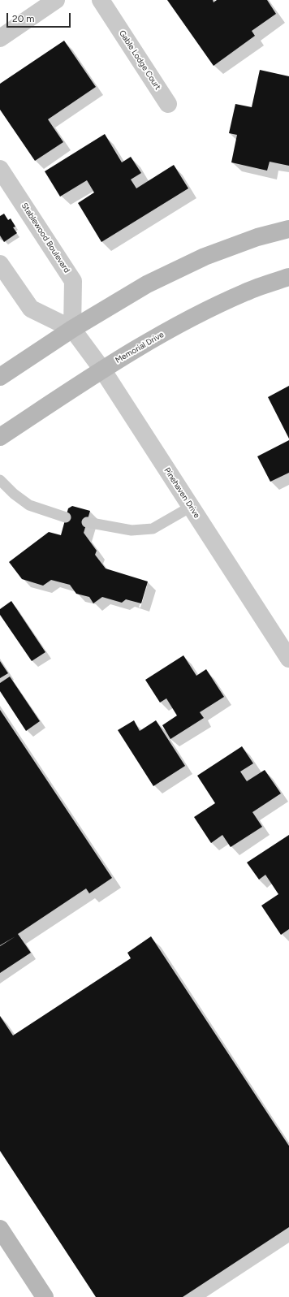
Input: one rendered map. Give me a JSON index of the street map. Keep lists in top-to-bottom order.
{
  "streets": {
    "main road": ["Memorial Drive"],
    "street": ["Gable Lodge Court", "Stablewood Boulevard", "Pinehaven Drive"]
  },
  "crossings": [
    ["Stablewood Boulevard", "Pinehaven Drive"],
    ["Memorial Drive", "Pinehaven Drive"]
  ],
  "scale_bar": "20 m"
}
